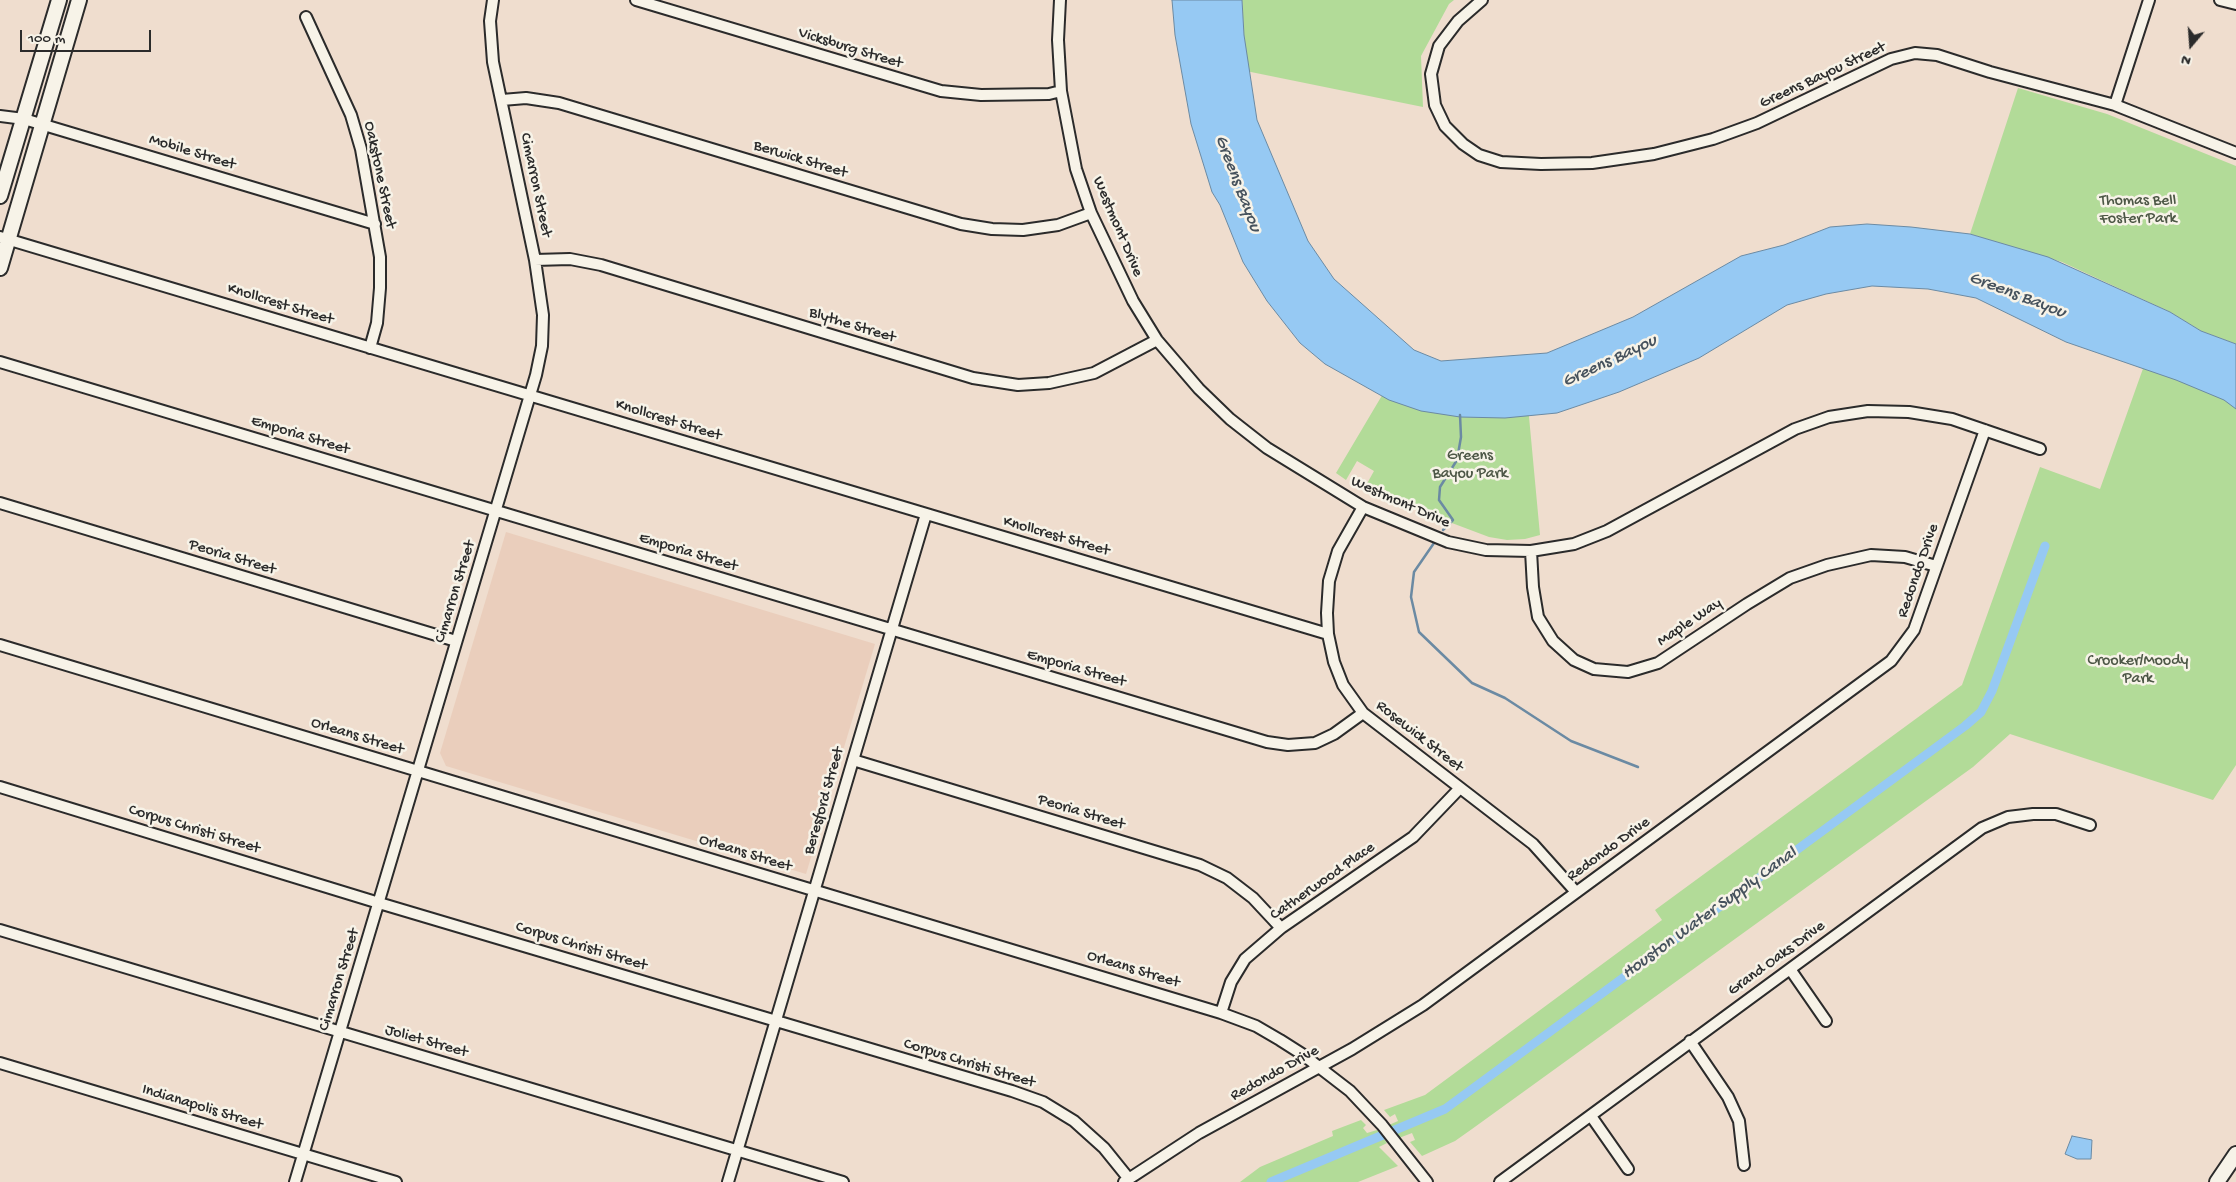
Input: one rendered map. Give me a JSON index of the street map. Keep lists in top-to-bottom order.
{
  "streets": {
    "street": [
      "Vicksburg Street",
      "Greens Bayou Street",
      "Mobile Street",
      "Berwick Street",
      "Oakstone Street",
      "Cimarron Street",
      "Westmont Drive",
      "Knollcrest Street",
      "Blythe Street",
      "Emporia Street",
      "Peoria Street",
      "Redondo Drive",
      "Maple Way",
      "Orleans Street",
      "Rosewick Street",
      "Beresford Street",
      "Corpus Christi Street",
      "Catherwood Place",
      "Grand Oaks Drive",
      "Joliet Street",
      "Indianapolis Street"
    ]
  },
  "crossings": [
    ["Vicksburg Street", "Westmont Drive"],
    ["Mobile Street", "Oakstone Street"],
    ["Berwick Street", "Cimarron Street"],
    ["Berwick Street", "Westmont Drive"],
    ["Oakstone Street", "Knollcrest Street"],
    ["Cimarron Street", "Knollcrest Street"],
    ["Cimarron Street", "Blythe Street"],
    ["Cimarron Street", "Emporia Street"],
    ["Cimarron Street", "Peoria Street"],
    ["Cimarron Street", "Orleans Street"],
    ["Cimarron Street", "Corpus Christi Street"],
    ["Cimarron Street", "Joliet Street"],
    ["Cimarron Street", "Indianapolis Street"],
    ["Westmont Drive", "Blythe Street"],
    ["Westmont Drive", "Redondo Drive"],
    ["Westmont Drive", "Maple Way"],
    ["Westmont Drive", "Rosewick Street"],
    ["Knollcrest Street", "Rosewick Street"],
    ["Knollcrest Street", "Beresford Street"],
    ["Emporia Street", "Rosewick Street"],
    ["Emporia Street", "Beresford Street"],
    ["Peoria Street", "Beresford Street"],
    ["Peoria Street", "Catherwood Place"],
    ["Redondo Drive", "Maple Way"],
    ["Redondo Drive", "Orleans Street"],
    ["Redondo Drive", "Rosewick Street"],
    ["Redondo Drive", "Corpus Christi Street"],
    ["Orleans Street", "Beresford Street"],
    ["Orleans Street", "Catherwood Place"],
    ["Rosewick Street", "Catherwood Place"],
    ["Beresford Street", "Corpus Christi Street"],
    ["Beresford Street", "Joliet Street"]
  ],
  "water": ["Greens Bayou", "Houston Water Supply Canal"],
  "parks": ["Thomas Bell Foster Park", "Greens Bayou Park", "Crooker/Moody Park"],
  "scale_bar": "100 m",
  "north": "bottom"
}
